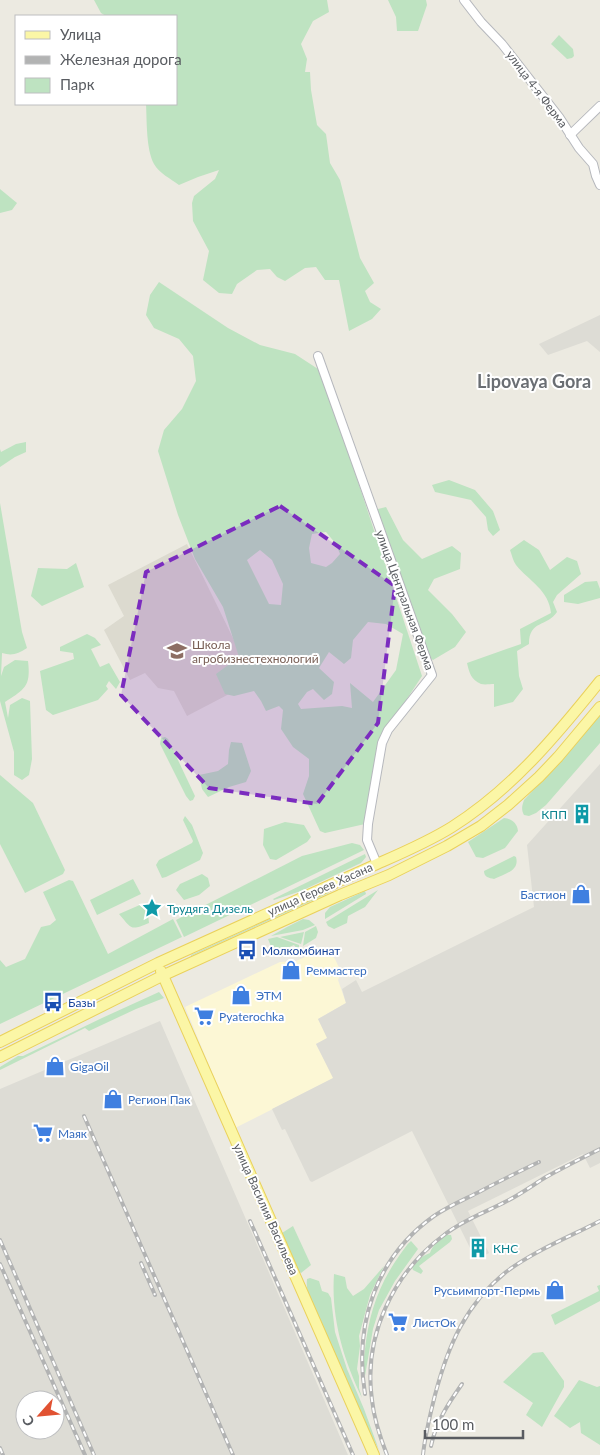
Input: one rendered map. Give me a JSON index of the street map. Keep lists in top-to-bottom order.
{
  "streets": {
    "main road": ["улица Героев Хасана", "улица Василия Васильева"],
    "street": ["улица 4-я Ферма", "улица Центральная Ферма"]
  },
  "crossings": [
    ["улица Центральная Ферма", "улица Героев Хасана"],
    ["улица Героев Хасана", "улица Василия Васильева"]
  ],
  "districts": ["Lipovaya Gora"],
  "places": {
    "school or university": ["Школа агробизнестехнологий"],
    "building": ["КПП", "КНС"],
    "shop": [
      "Бастион",
      "Реммастер",
      "ЭТМ",
      "GigaOil",
      "Регион Пак",
      "Русьимпорт-Пермь"
    ],
    "place": ["Трудяга Дизель"],
    "bus stop": ["Молкомбинат", "Базы"],
    "supermarket": ["Pyaterochka", "Маяк", "ЛистОк"]
  },
  "legend": ["Улица", "Железная дорога", "Парк"],
  "scale_bar": "100 m",
  "north": "bottom left"
}
